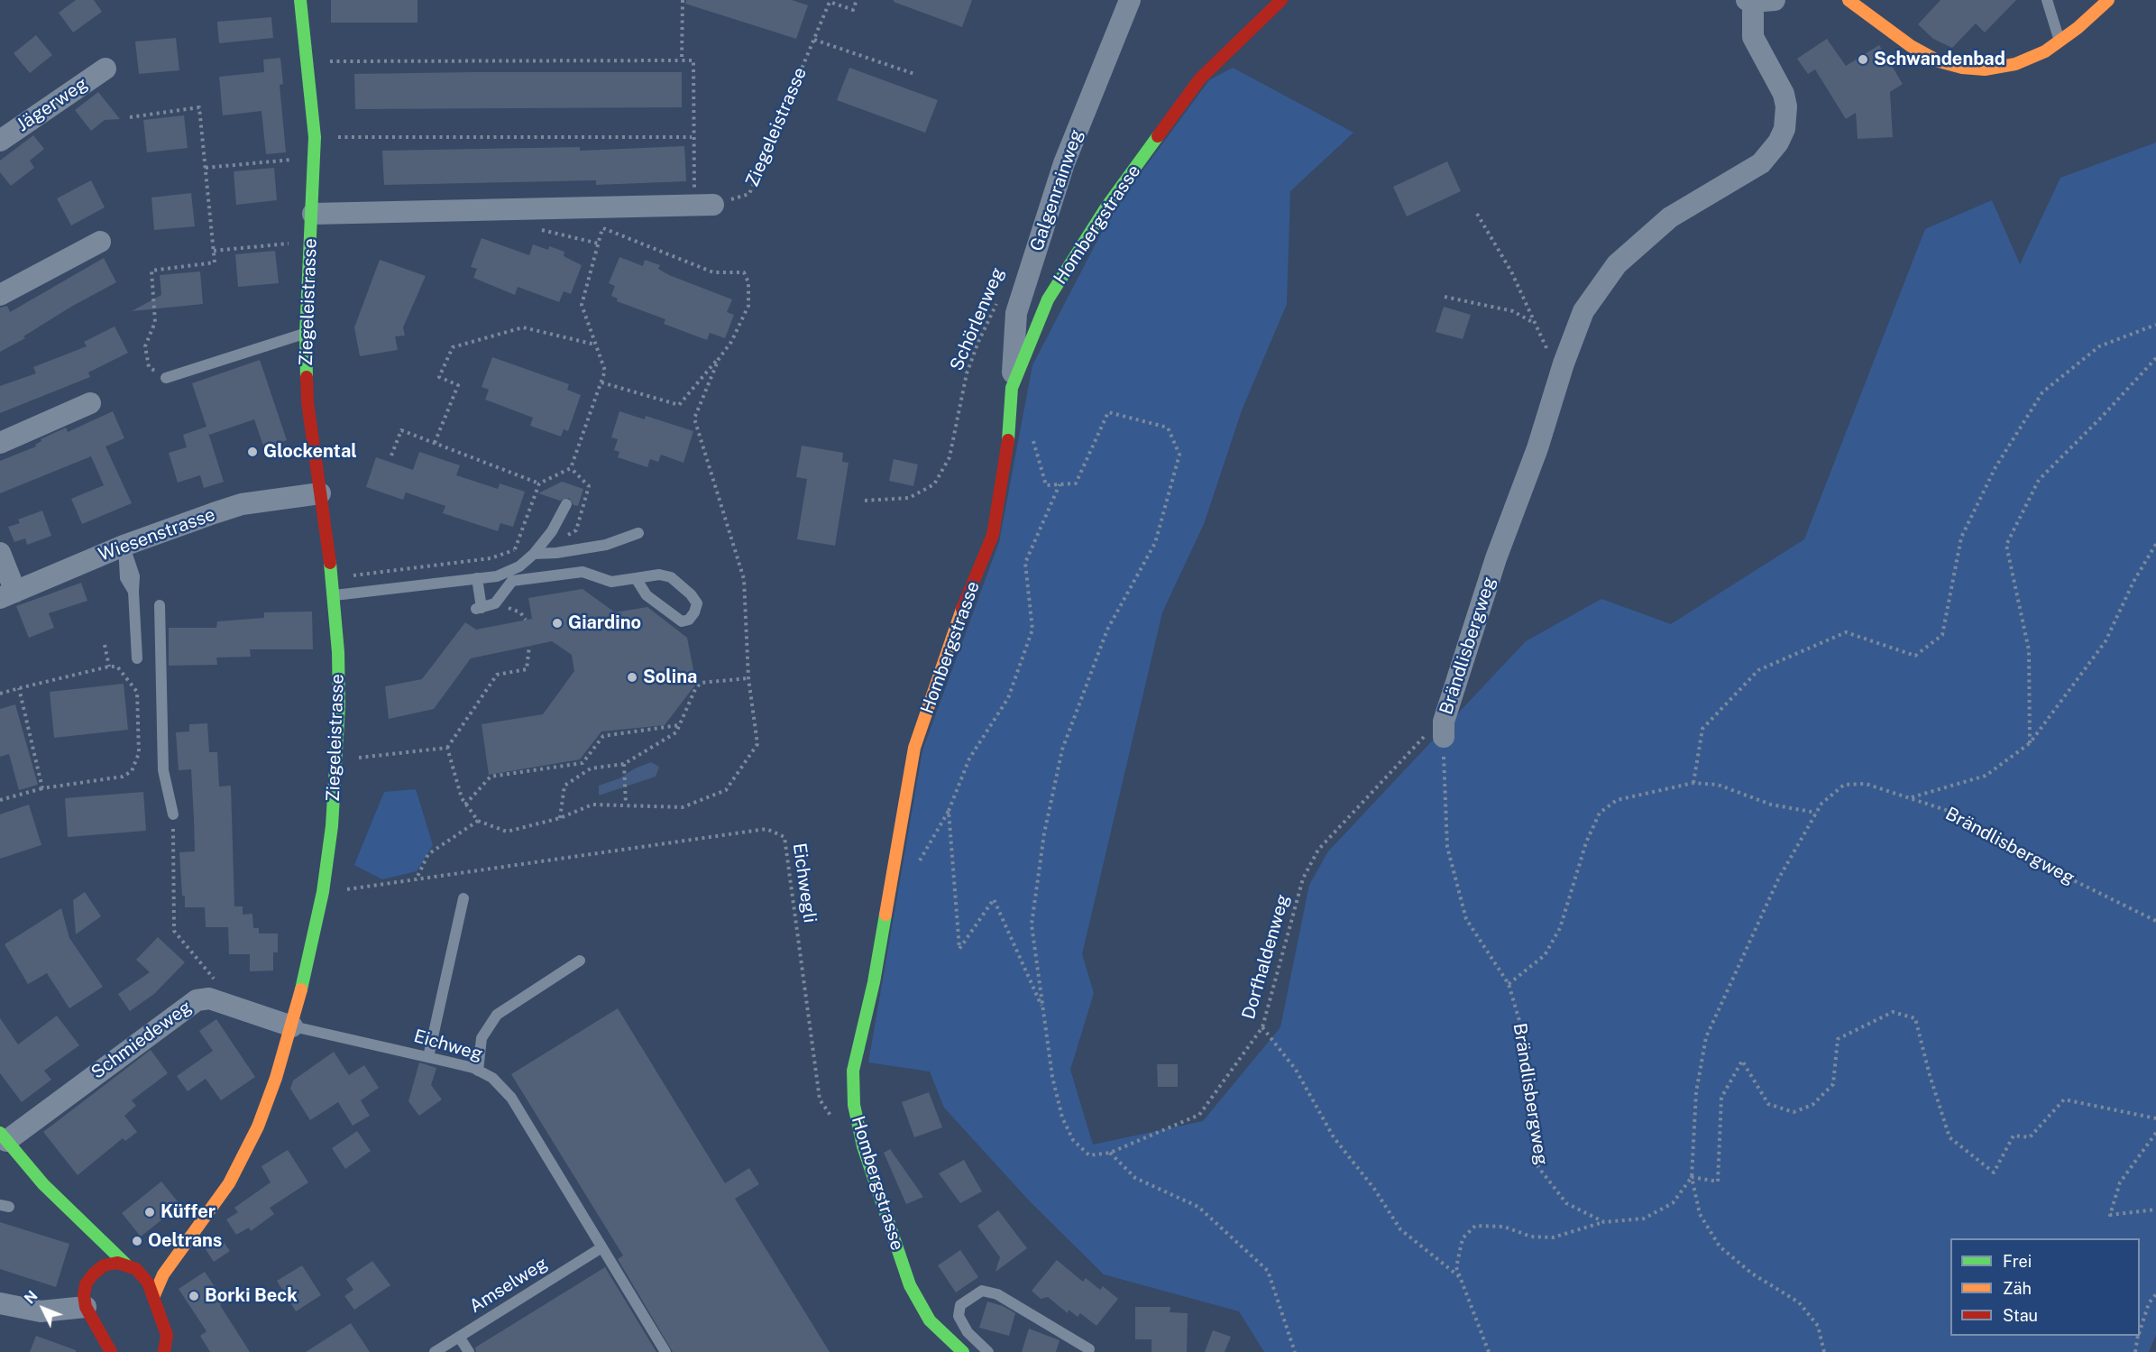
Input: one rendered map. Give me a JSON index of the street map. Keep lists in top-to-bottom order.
{
  "streets": {
    "street": [
      "Jägerweg",
      "Ziegeleistrasse",
      "Galgenrainweg",
      "Hombergstrasse",
      "Wiesenstrasse",
      "Brändlisbergweg",
      "Schmiedeweg"
    ],
    "lane": ["Eichweg", "Amselweg"],
    "path": ["Schörlenweg", "Eichwegli", "Dorfhaldenweg"]
  },
  "crossings": [
    ["Ziegeleistrasse", "Wiesenstrasse"],
    ["Ziegeleistrasse", "Eichwegli"],
    ["Ziegeleistrasse", "Schmiedeweg"],
    ["Ziegeleistrasse", "Eichweg"],
    ["Galgenrainweg", "Hombergstrasse"],
    ["Brändlisbergweg", "Dorfhaldenweg"],
    ["Schmiedeweg", "Eichweg"],
    ["Eichweg", "Amselweg"]
  ],
  "places": [
    "Schwandenbad",
    "Glockental",
    "Giardino",
    "Solina",
    "Küffer",
    "Oeltrans",
    "Borki Beck"
  ],
  "legend": ["Frei", "Zäh", "Stau"],
  "north": "top left"
}
